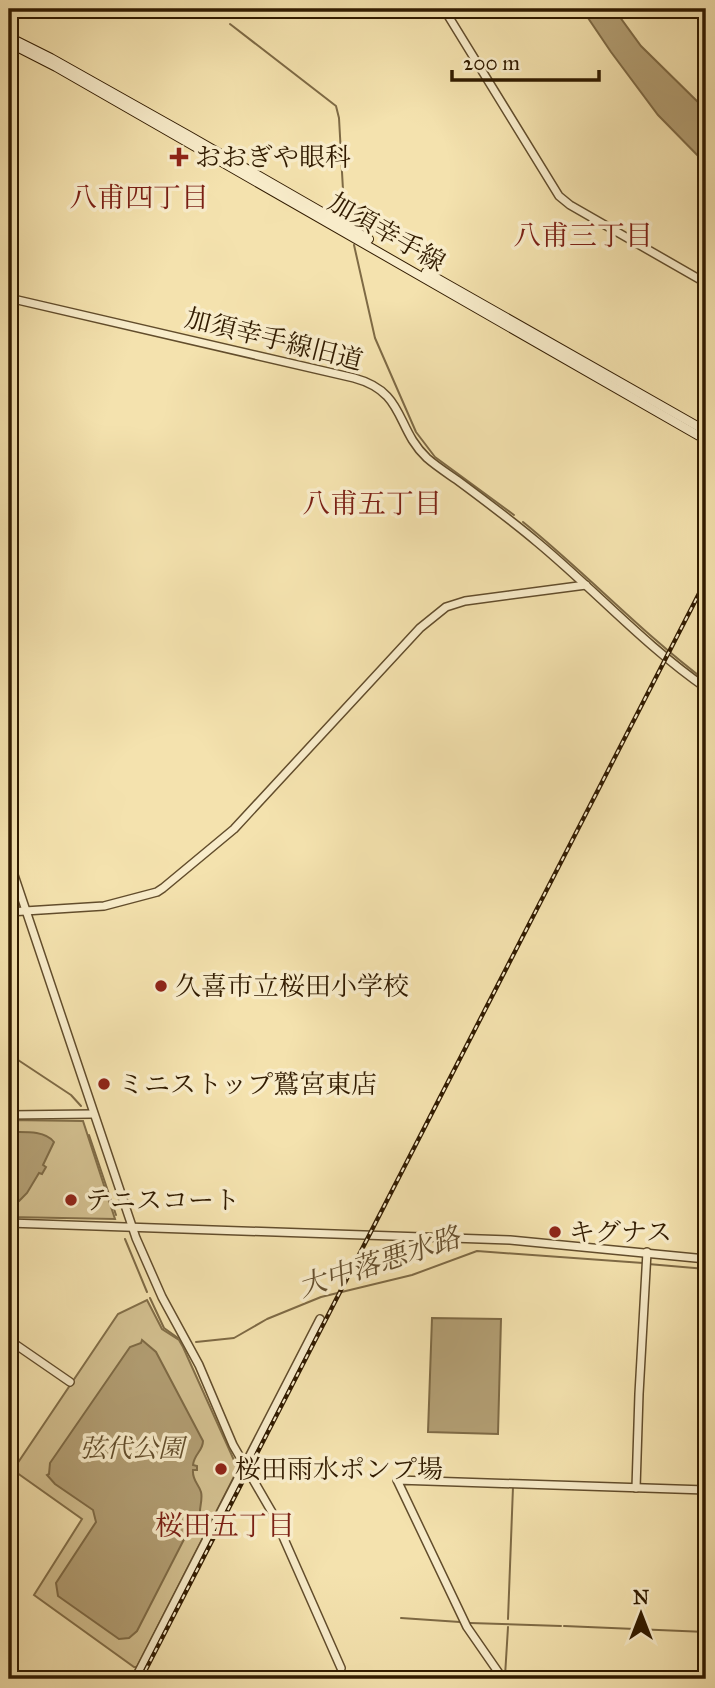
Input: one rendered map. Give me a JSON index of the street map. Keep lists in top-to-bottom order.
{
  "streets": {
    "main road": ["加須幸手線"],
    "street": ["加須幸手線旧道"]
  },
  "districts": [
    "八甫四丁目",
    "八甫三丁目",
    "八甫五丁目",
    "桜田五丁目"
  ],
  "water": ["大中落悪水路"],
  "parks": ["弦代公園"],
  "places": {
    "health": ["おおぎや眼科"],
    "other": [
      "久喜市立桜田小学校",
      "ミニストップ鷲宮東店",
      "テニスコート",
      "キグナス",
      "桜田雨水ポンプ場"
    ]
  },
  "scale_bar": "200 m",
  "north": "top"
}
